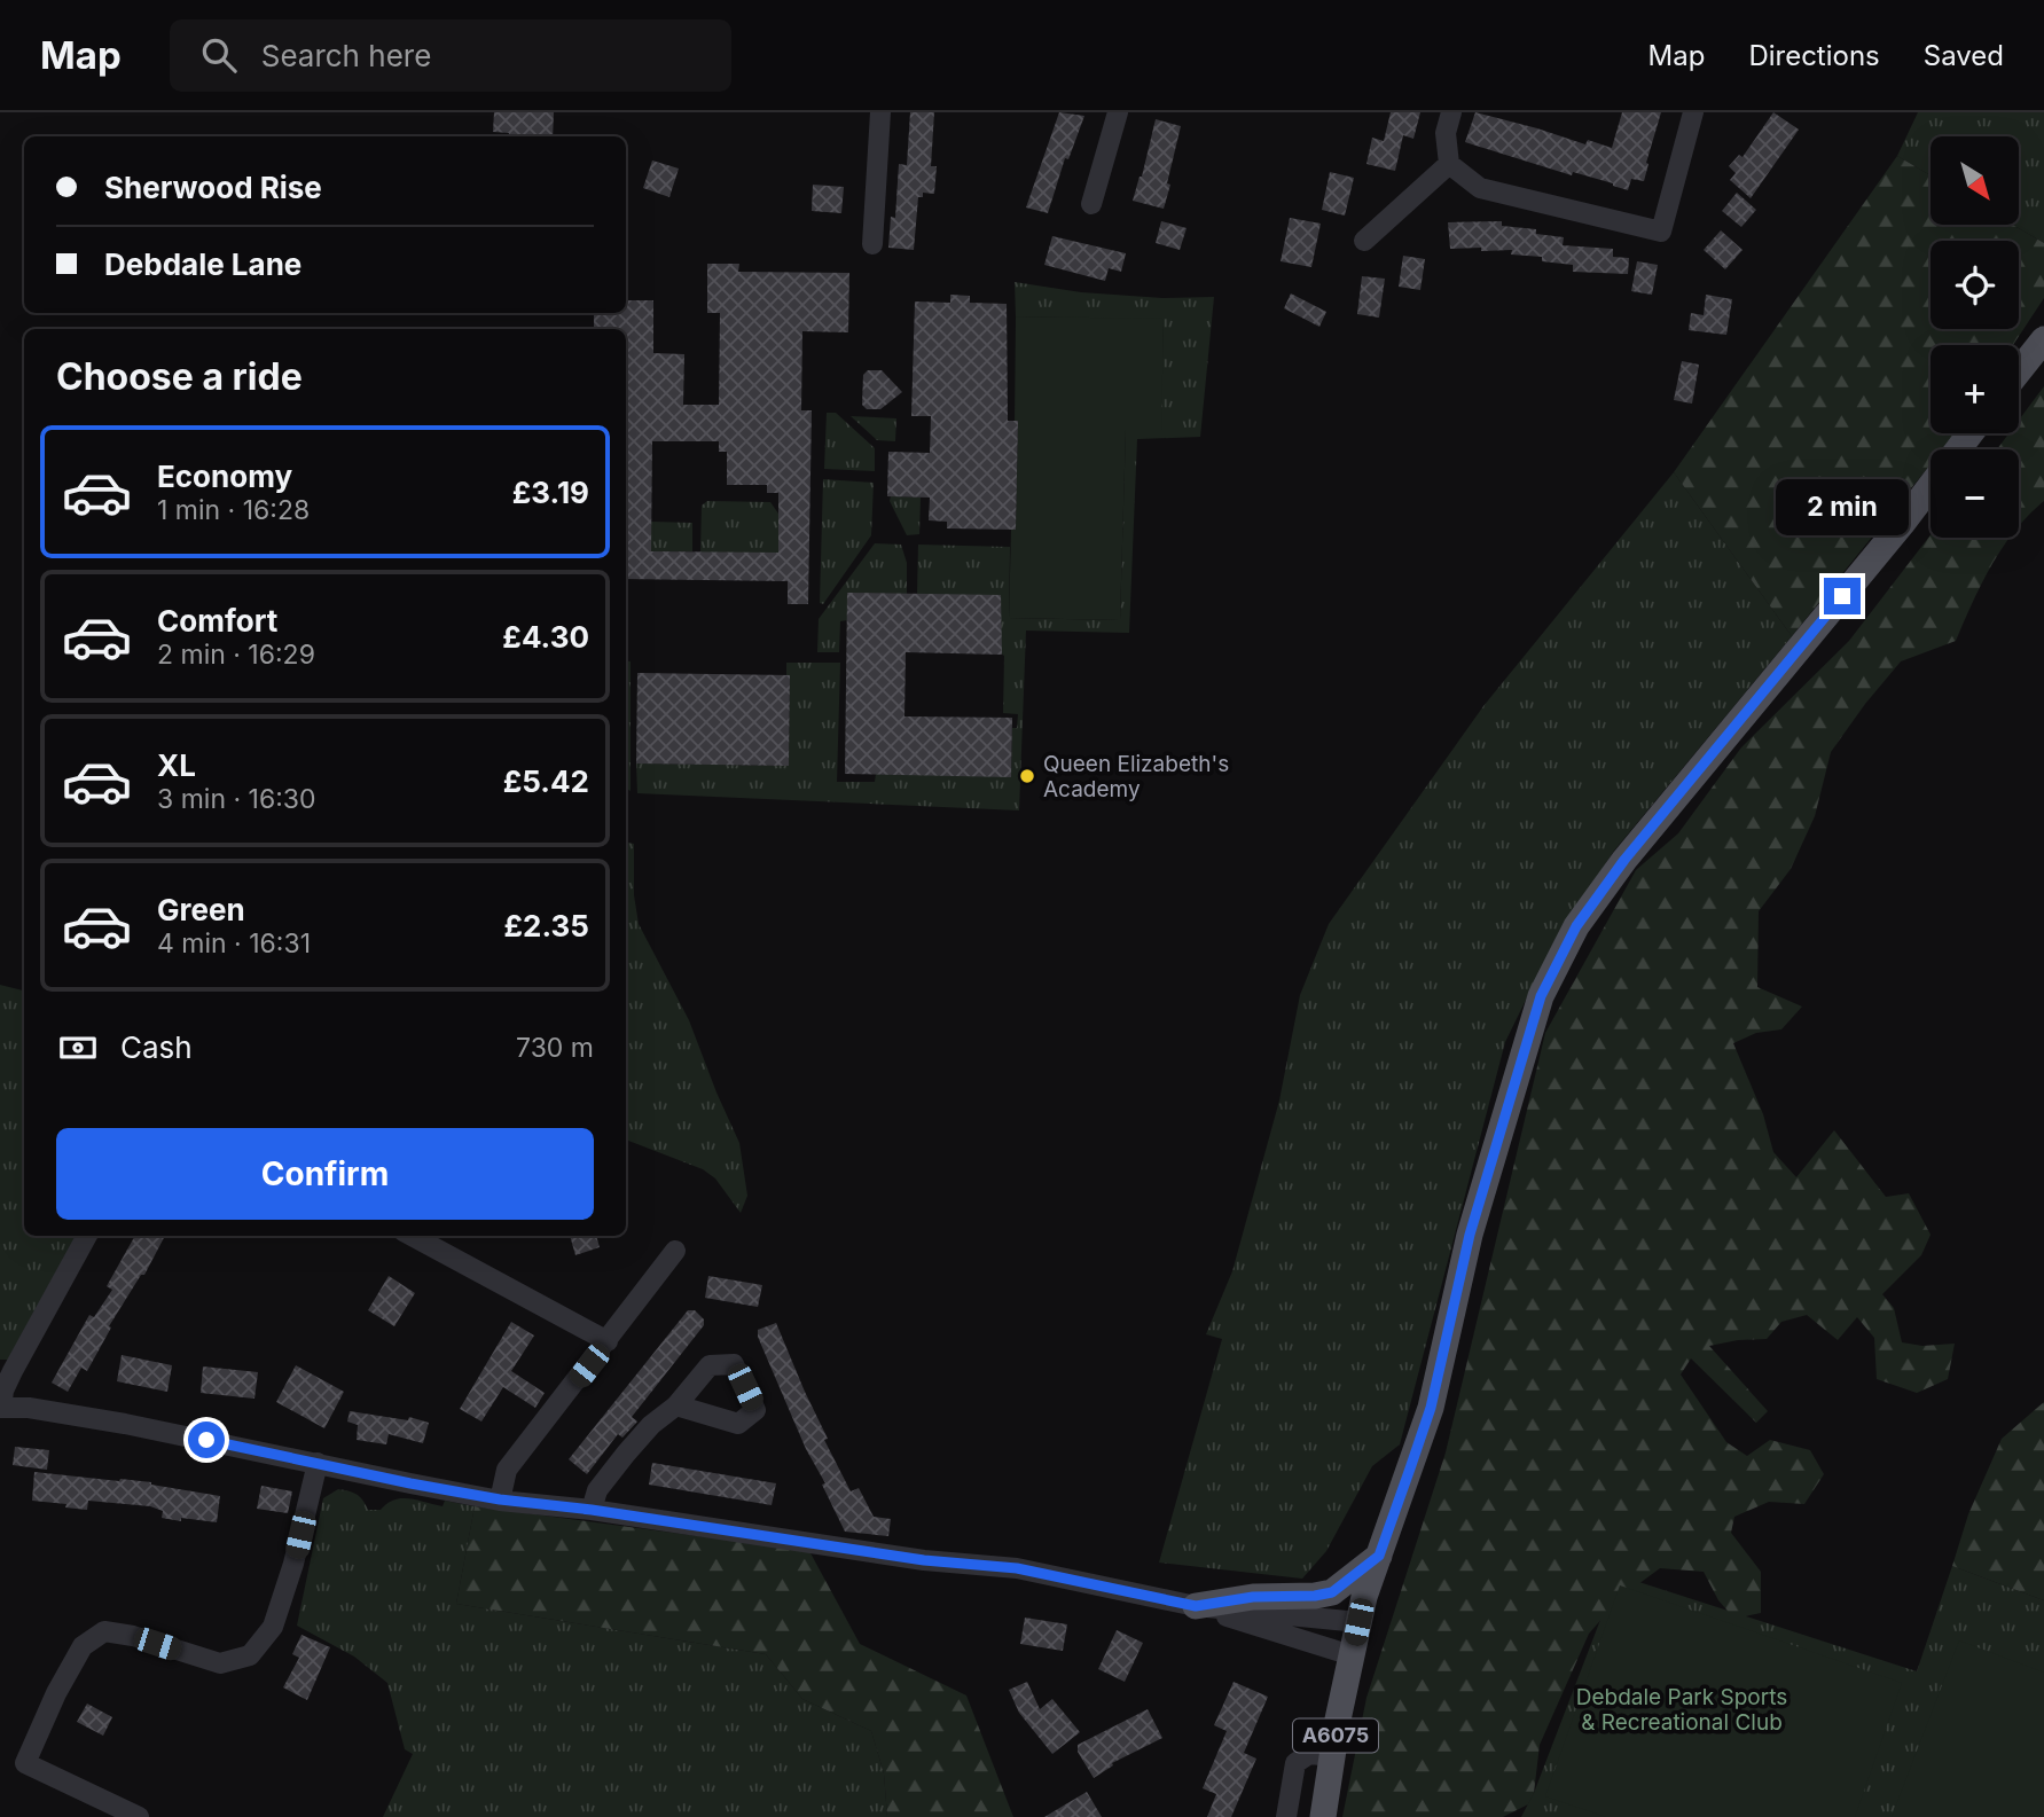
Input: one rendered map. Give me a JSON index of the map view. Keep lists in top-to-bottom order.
{
  "streets": {
    "main road": ["A6075"]
  },
  "parks": ["Debdale Park Sports & Recreational Club"],
  "places": ["Queen Elizabeth's Academy"],
  "north": "bottom right",
  "page": {
    "header": "Map",
    "search": "Search here",
    "nav": ["Map", "Directions", "Saved"],
    "map_buttons": ["+", "−"],
    "banner": ["Sherwood Rise", "Debdale Lane"],
    "heading": "Choose a ride",
    "list": [
      {
        "name": "Economy",
        "note": "1 min · 16:28",
        "value": "£3.19"
      },
      {
        "name": "Comfort",
        "note": "2 min · 16:29",
        "value": "£4.30"
      },
      {
        "name": "XL",
        "note": "3 min · 16:30",
        "value": "£5.42"
      },
      {
        "name": "Green",
        "note": "4 min · 16:31",
        "value": "£2.35"
      }
    ],
    "bubble": "2 min",
    "pay": ["Cash", "730 m"],
    "buttons": "Confirm"
  }
}
